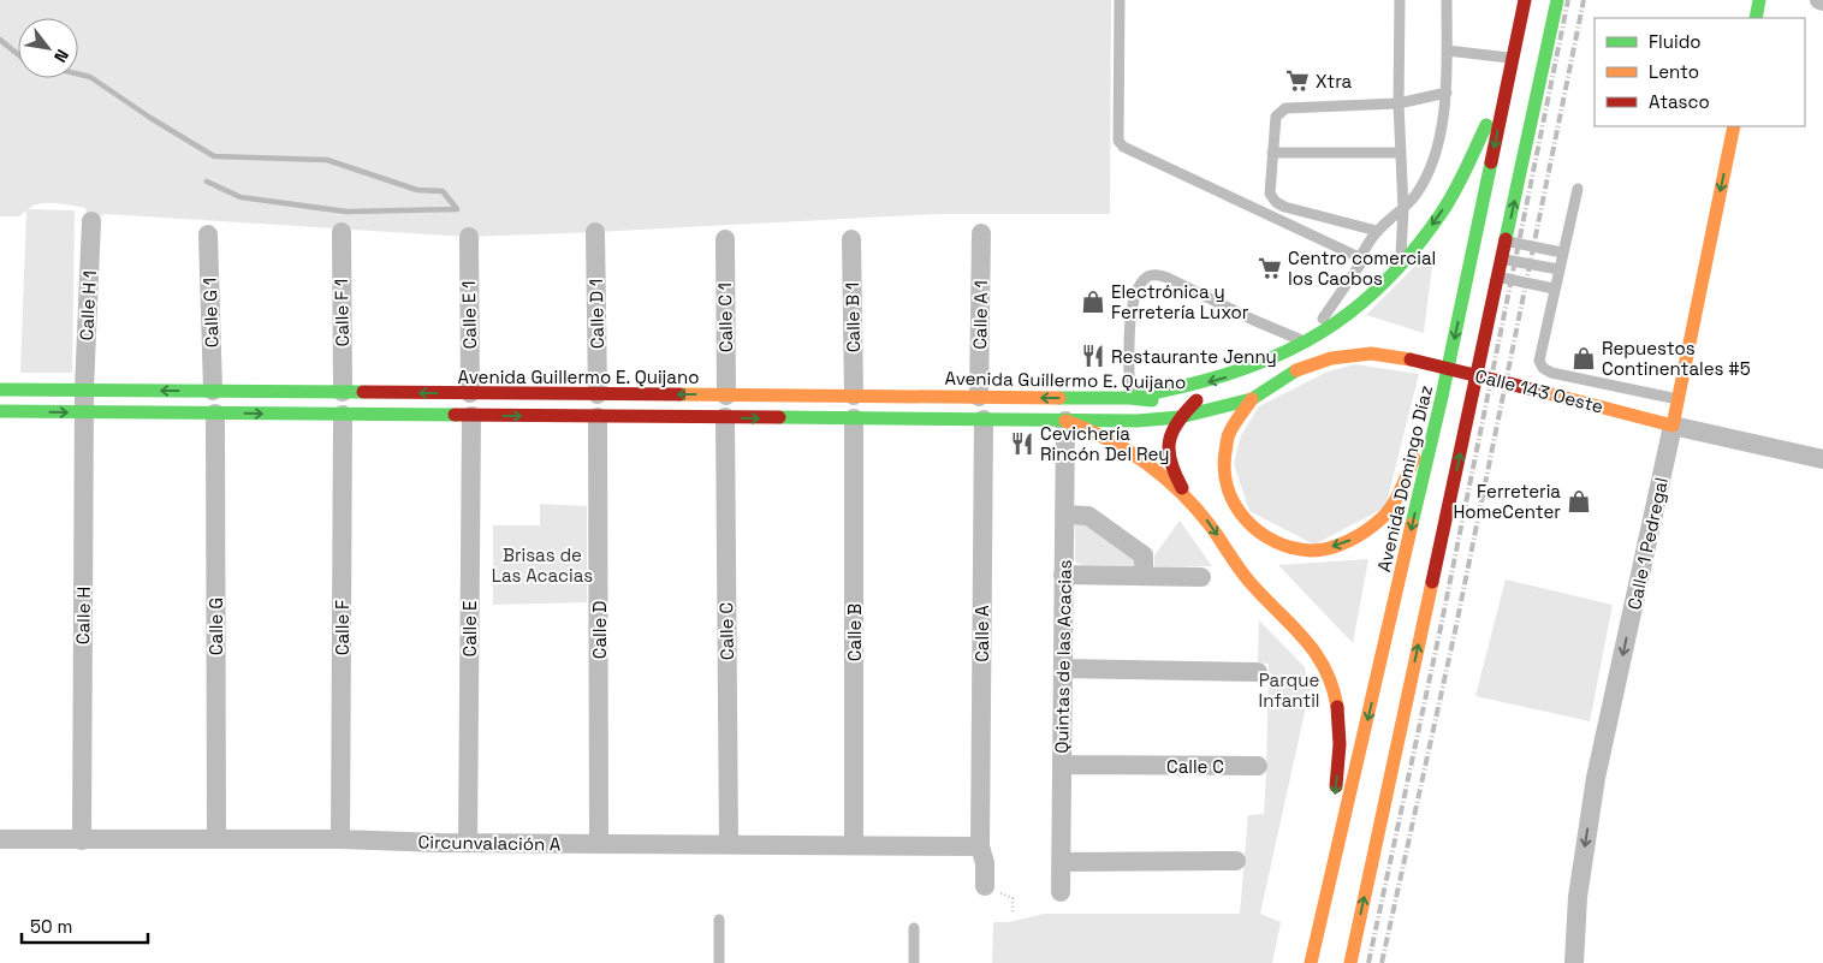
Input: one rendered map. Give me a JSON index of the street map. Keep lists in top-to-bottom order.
{
  "streets": {
    "main road": [
      "Avenida Guillermo E. Quijano",
      "Calle 143 Oeste",
      "Avenida Domingo Díaz",
      "Calle 1 Pedregal"
    ],
    "street": [
      "Calle H 1",
      "Calle G 1",
      "Calle F 1",
      "Calle D 1",
      "Calle E 1",
      "Calle A 1",
      "Calle C 1",
      "Calle B 1",
      "Calle H",
      "Calle G",
      "Calle F",
      "Calle E",
      "Calle D",
      "Calle C",
      "Calle B",
      "Calle A",
      "Quintas de las Acacias",
      "Circunvalación A"
    ]
  },
  "crossings": [
    ["Calle H 1", "Avenida Guillermo E. Quijano"],
    ["Calle H 1", "Calle H"],
    ["Calle G 1", "Avenida Guillermo E. Quijano"],
    ["Calle F 1", "Avenida Guillermo E. Quijano"],
    ["Calle D 1", "Avenida Guillermo E. Quijano"],
    ["Calle E 1", "Avenida Guillermo E. Quijano"],
    ["Calle A 1", "Avenida Guillermo E. Quijano"],
    ["Calle C 1", "Avenida Guillermo E. Quijano"],
    ["Calle B 1", "Avenida Guillermo E. Quijano"],
    ["Avenida Guillermo E. Quijano", "Calle 143 Oeste"],
    ["Avenida Guillermo E. Quijano", "Calle H"],
    ["Avenida Guillermo E. Quijano", "Calle G"],
    ["Avenida Guillermo E. Quijano", "Calle F"],
    ["Avenida Guillermo E. Quijano", "Calle E"],
    ["Avenida Guillermo E. Quijano", "Calle D"],
    ["Avenida Guillermo E. Quijano", "Calle C"],
    ["Avenida Guillermo E. Quijano", "Calle B"],
    ["Avenida Guillermo E. Quijano", "Calle A"],
    ["Avenida Guillermo E. Quijano", "Quintas de las Acacias"],
    ["Calle 143 Oeste", "Calle 1 Pedregal"],
    ["Calle H", "Circunvalación A"],
    ["Calle G", "Circunvalación A"],
    ["Calle F", "Circunvalación A"],
    ["Calle E", "Circunvalación A"],
    ["Calle D", "Circunvalación A"],
    ["Calle C", "Quintas de las Acacias"],
    ["Calle C", "Circunvalación A"],
    ["Calle B", "Circunvalación A"],
    ["Calle A", "Circunvalación A"]
  ],
  "one_way": ["Calle 1 Pedregal"],
  "parks": ["Brisas de Las Acacias", "Parque Infantil"],
  "places": {
    "supermarket": ["Xtra", "Centro comercial los Caobos"],
    "shop": ["Electrónica y Ferretería Luxor", "Repuestos Continentales #5", "Ferreteria HomeCenter"],
    "restaurant": ["Restaurante Jenny", "Cevichería Rincón Del Rey"]
  },
  "legend": ["Fluido", "Lento", "Atasco"],
  "scale_bar": "50 m",
  "north": "bottom right"
}
